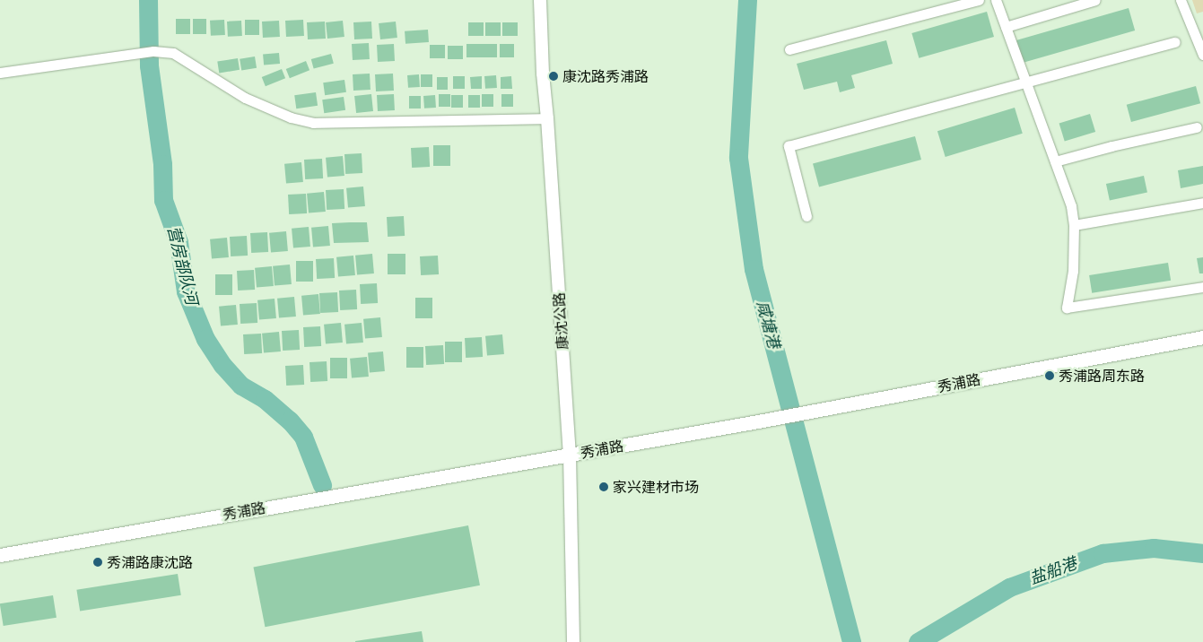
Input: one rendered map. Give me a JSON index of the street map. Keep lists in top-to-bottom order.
{
  "streets": {
    "main road": ["秀浦路"],
    "street": ["康沈公路"]
  },
  "crossings": [
    ["康沈公路", "秀浦路"]
  ],
  "water": ["营房部队河", "咸塘港", "盐船港"],
  "places": [
    "康沈路秀浦路",
    "秀浦路周东路",
    "家兴建材市场",
    "秀浦路康沈路"
  ]
}
